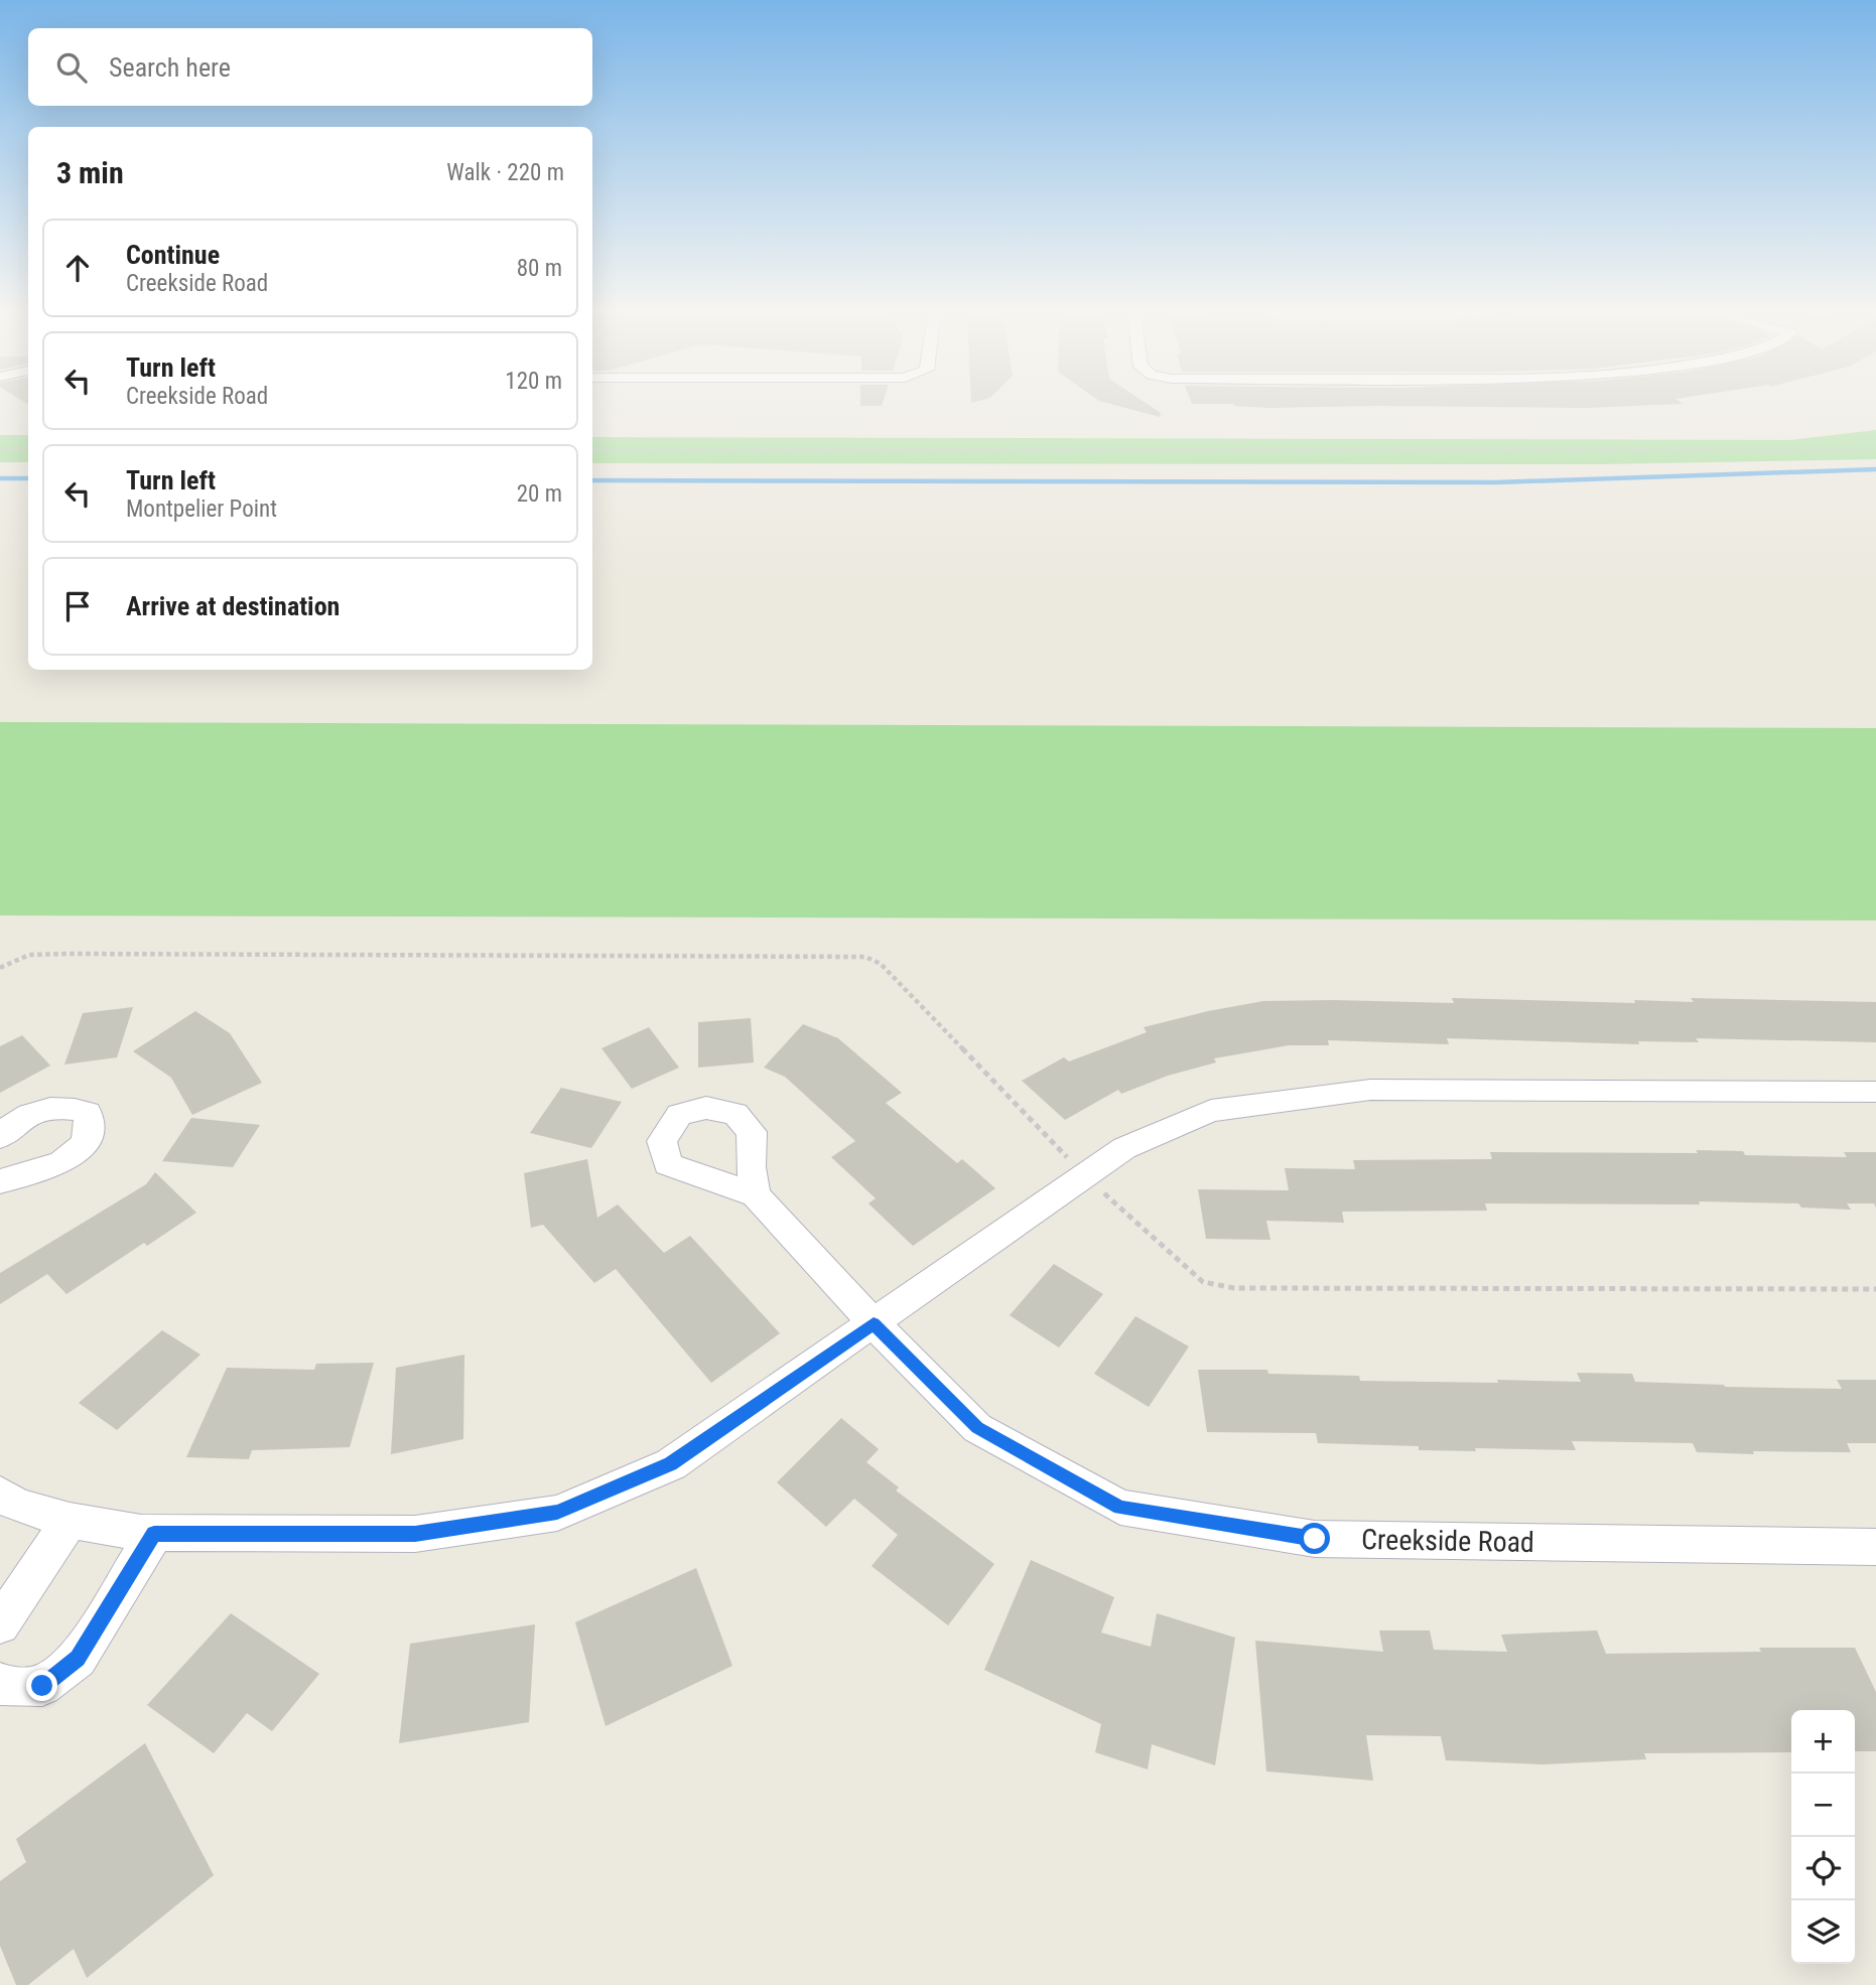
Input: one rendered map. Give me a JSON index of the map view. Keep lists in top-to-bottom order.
{
  "streets": {
    "street": ["Creekside Road"]
  },
  "page": {
    "search": "Search here",
    "heading": ["3 min", "Walk · 220 m"],
    "list": [
      ["Continue", "Creekside Road", "80 m"],
      ["Turn left", "Creekside Road", "120 m"],
      ["Turn left", "Montpelier Point", "20 m"],
      "Arrive at destination"
    ],
    "map_buttons": ["+", "−"]
  }
}
